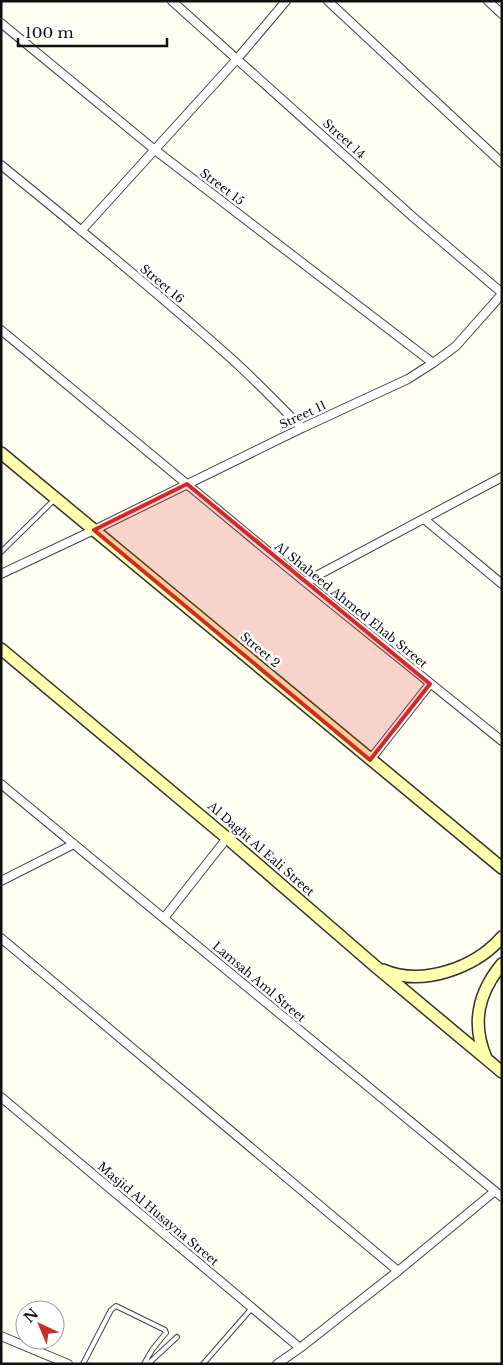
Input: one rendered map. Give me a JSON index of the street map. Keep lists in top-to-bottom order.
{
  "streets": {
    "street": [
      "Street 14",
      "Street 15",
      "Street 16",
      "Street 11",
      "Al Shaheed Ahmed Ehab Street",
      "Street 2",
      "Al Daght Al Eali Street",
      "Lamsah Aml Street",
      "Masjid Al Husayna Street"
    ]
  },
  "crossings": [
    ["Street 14", "Street 11"],
    ["Street 15", "Street 11"],
    ["Street 16", "Street 11"],
    ["Street 11", "Al Shaheed Ahmed Ehab Street"],
    ["Street 11", "Street 2"]
  ],
  "scale_bar": "100 m",
  "north": "top left"
}
